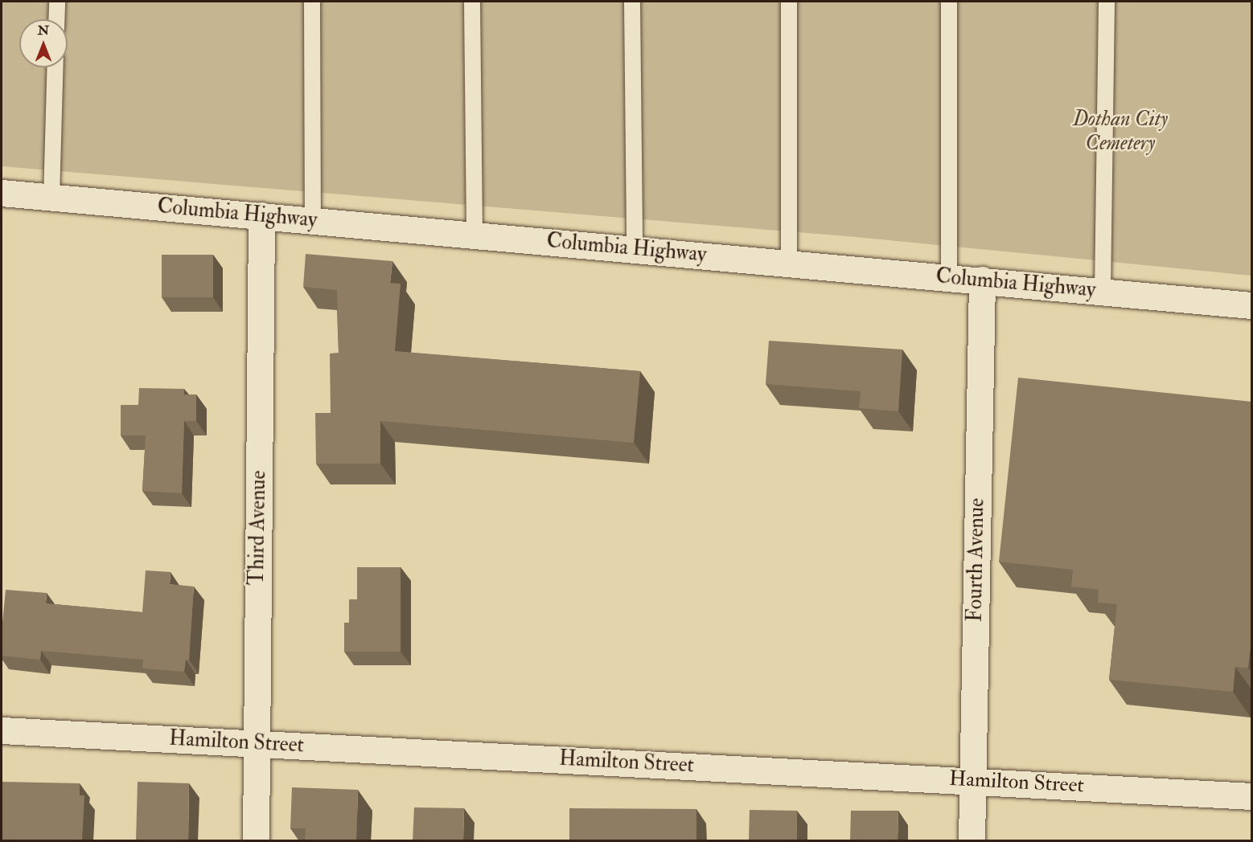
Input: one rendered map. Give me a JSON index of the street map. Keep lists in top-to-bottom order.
{
  "streets": {
    "street": [
      "Columbia Highway",
      "Third Avenue",
      "Fourth Avenue",
      "Hamilton Street"
    ]
  },
  "crossings": [
    ["Columbia Highway", "Third Avenue"],
    ["Columbia Highway", "Fourth Avenue"],
    ["Third Avenue", "Hamilton Street"],
    ["Fourth Avenue", "Hamilton Street"]
  ],
  "parks": ["Dothan City Cemetery"],
  "north": "top"
}
